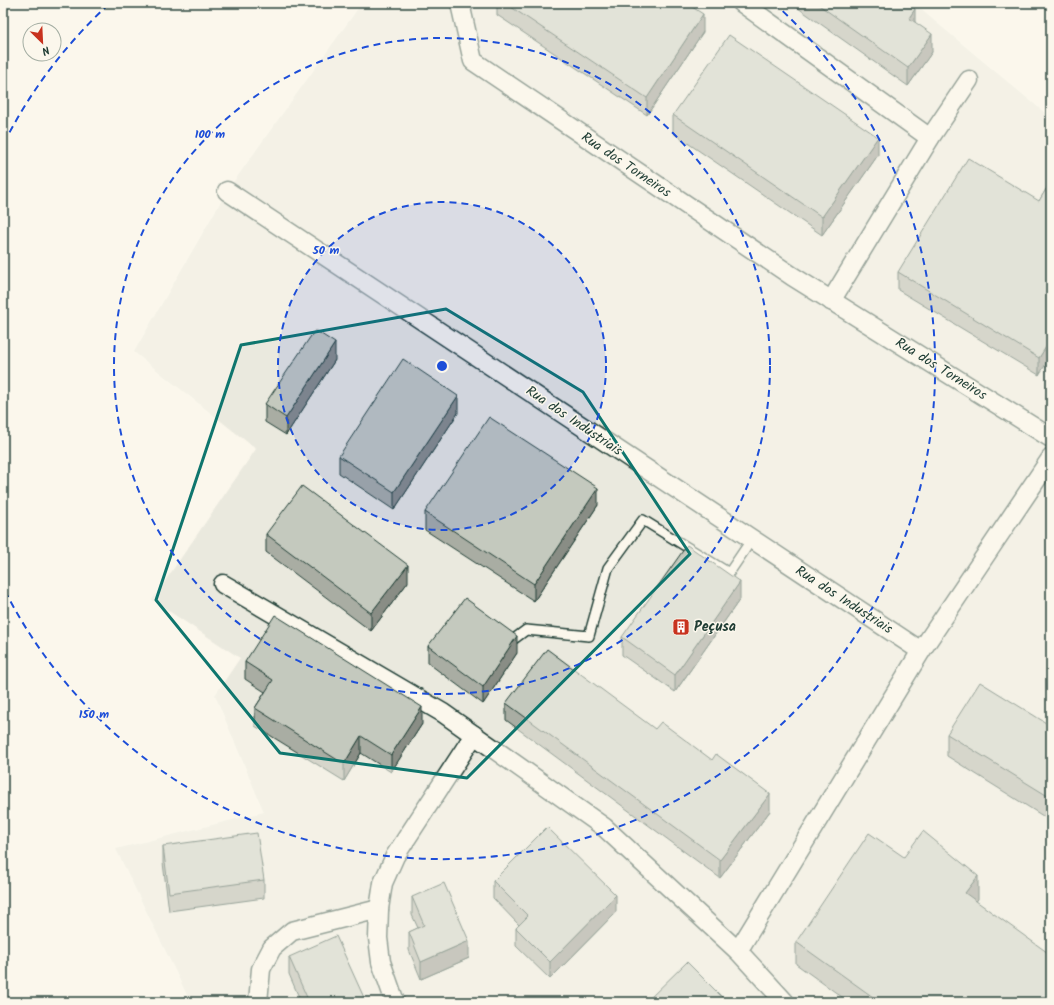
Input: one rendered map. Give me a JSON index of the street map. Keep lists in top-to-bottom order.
{
  "streets": {
    "street": ["Rua dos Torneiros", "Rua dos Industriais"]
  },
  "places": {
    "building": ["Peçusa"]
  },
  "north": "bottom right",
  "rings": ["100 m", "50 m", "150 m"]
}
